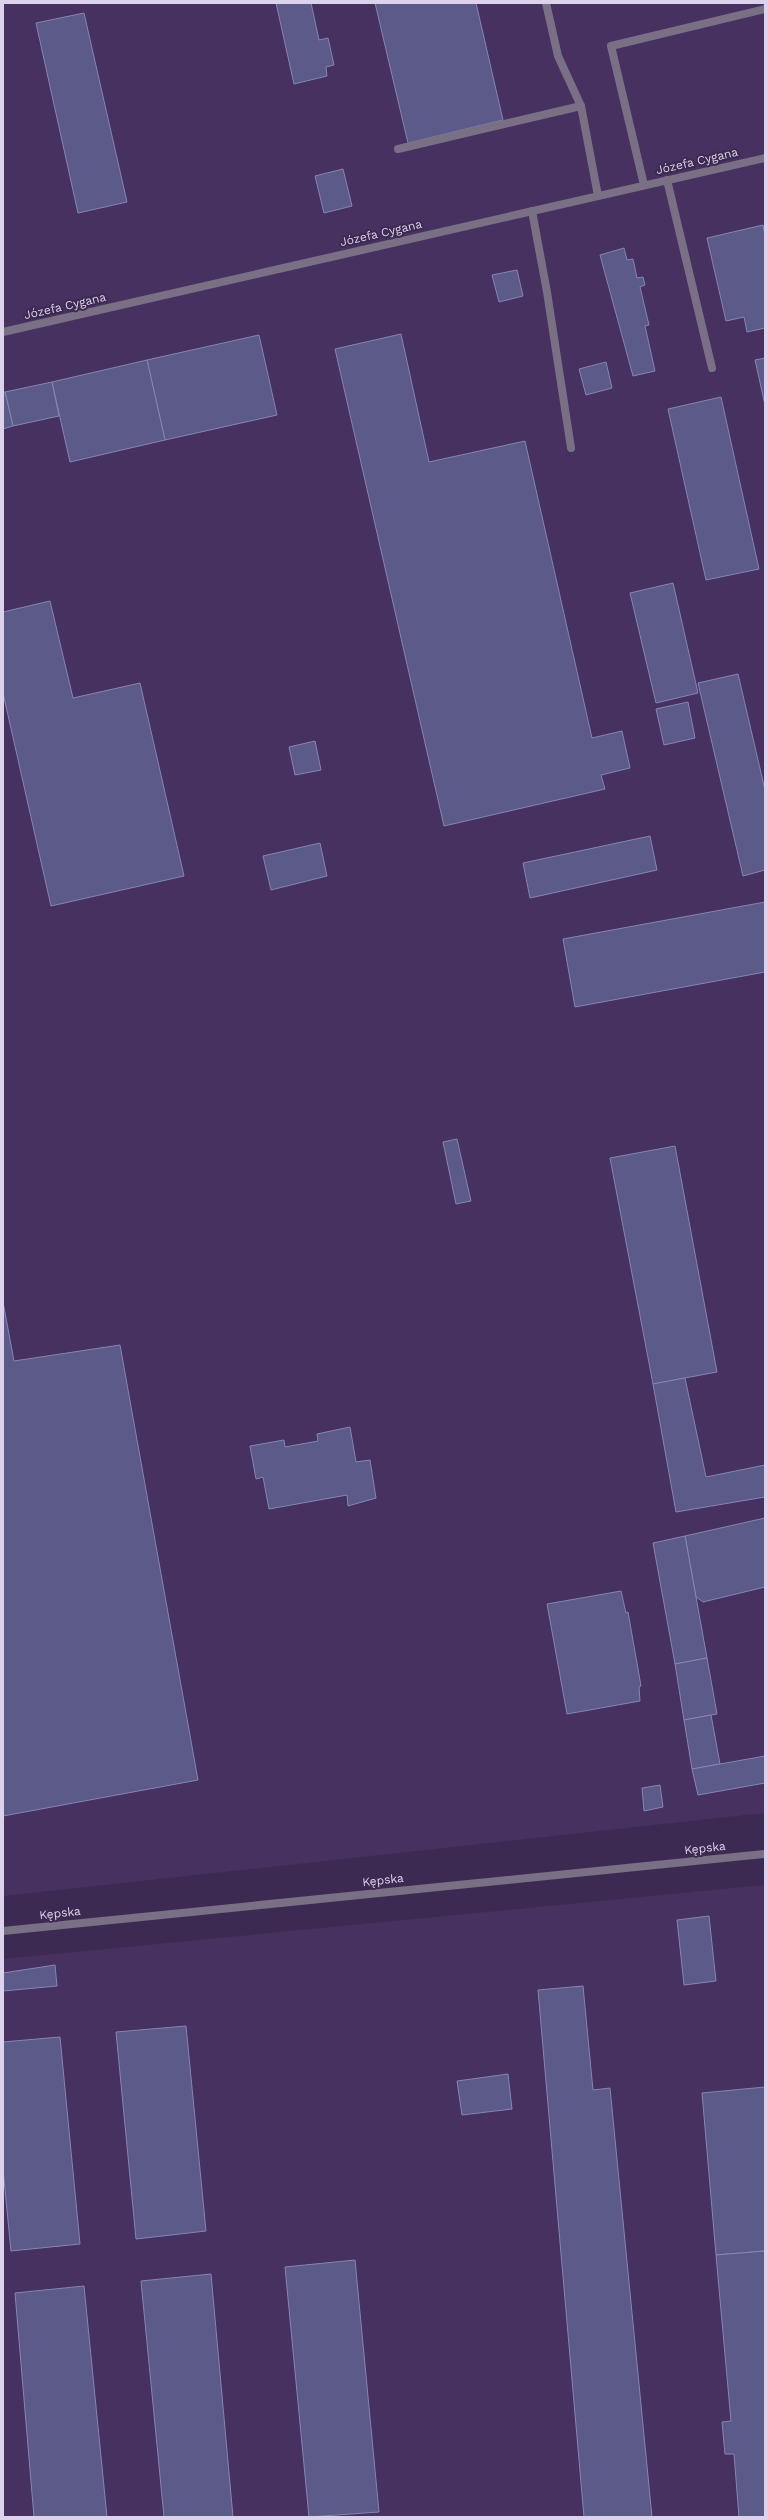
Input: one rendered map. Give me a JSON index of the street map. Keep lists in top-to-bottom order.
{
  "streets": {
    "street": ["Józefa Cygana", "Kępska"]
  }
}
